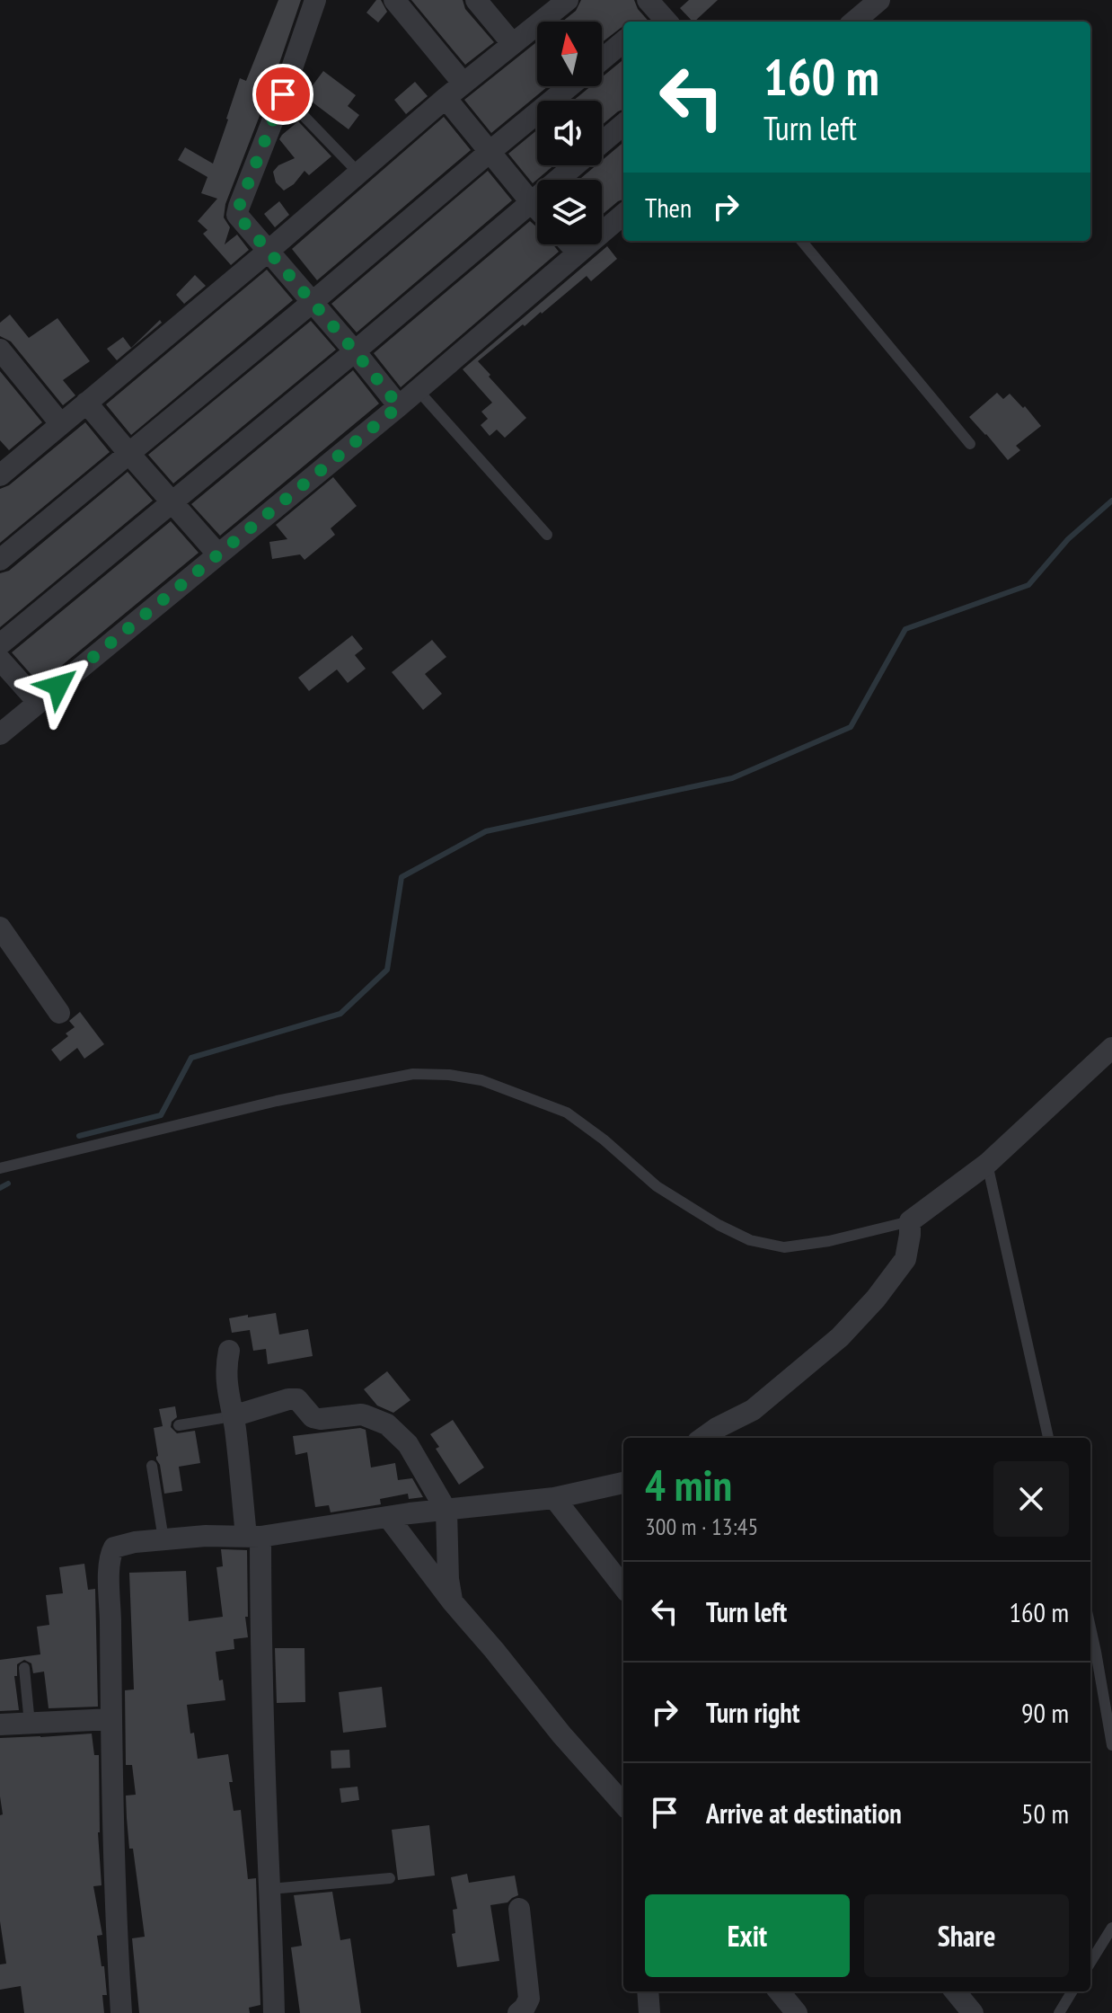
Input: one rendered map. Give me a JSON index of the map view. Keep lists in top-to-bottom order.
{
  "north": "top",
  "page": {
    "turn": ["160 m", "Turn left"],
    "then": "Then",
    "heading": ["4 min", "300 m · 13:45"],
    "list": [
      {
        "name": "Turn left",
        "value": "160 m"
      },
      {
        "name": "Turn right",
        "value": "90 m"
      },
      {
        "name": "Arrive at destination",
        "value": "50 m"
      }
    ],
    "buttons": ["Exit", "Share"]
  }
}
